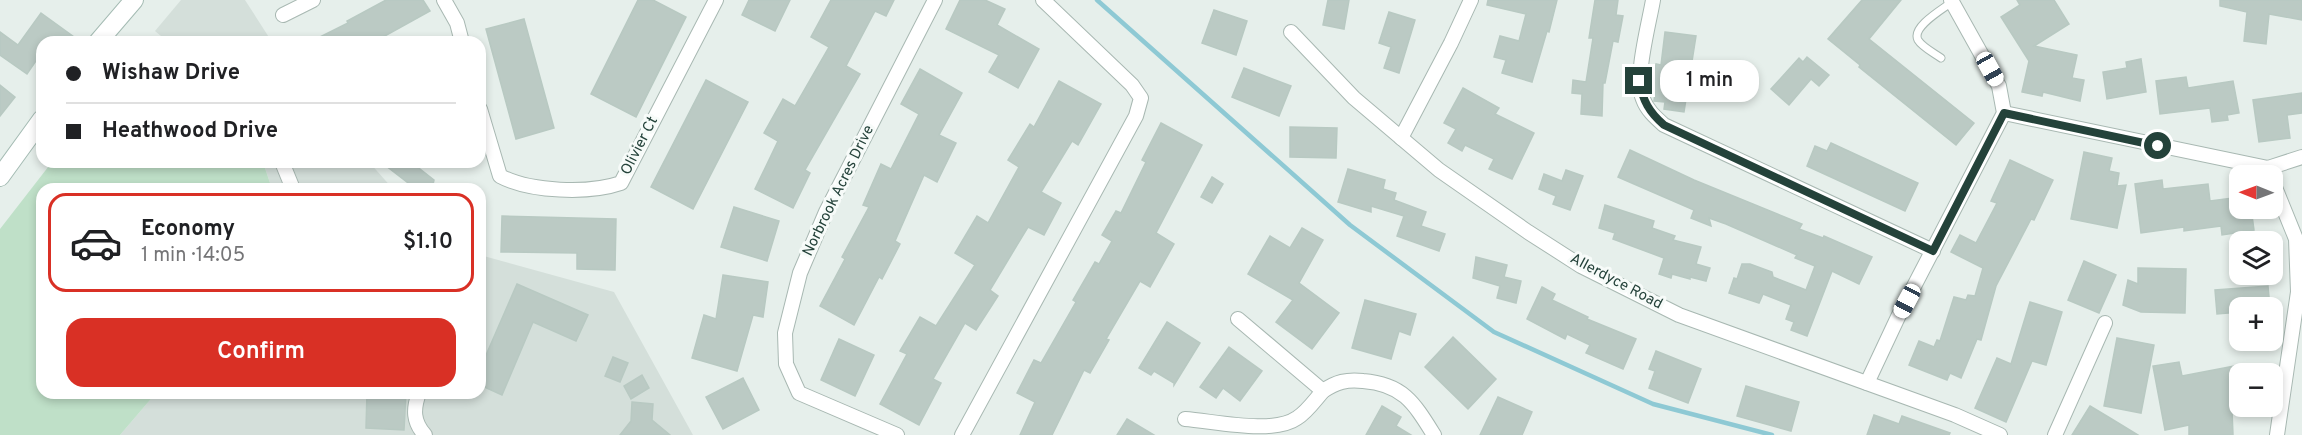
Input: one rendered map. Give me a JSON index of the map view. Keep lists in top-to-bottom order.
{
  "streets": {
    "street": ["Olivier Ct", "Norbrook Acres Drive", "Allerdyce Road"]
  },
  "north": "left",
  "page": {
    "banner": ["Wishaw Drive", "Heathwood Drive"],
    "bubble": "1 min",
    "map_buttons": ["+", "−"],
    "list": [
      {
        "name": "Economy",
        "note": "1 min · 14:05",
        "value": "$1.10"
      }
    ],
    "buttons": "Confirm"
  }
}
